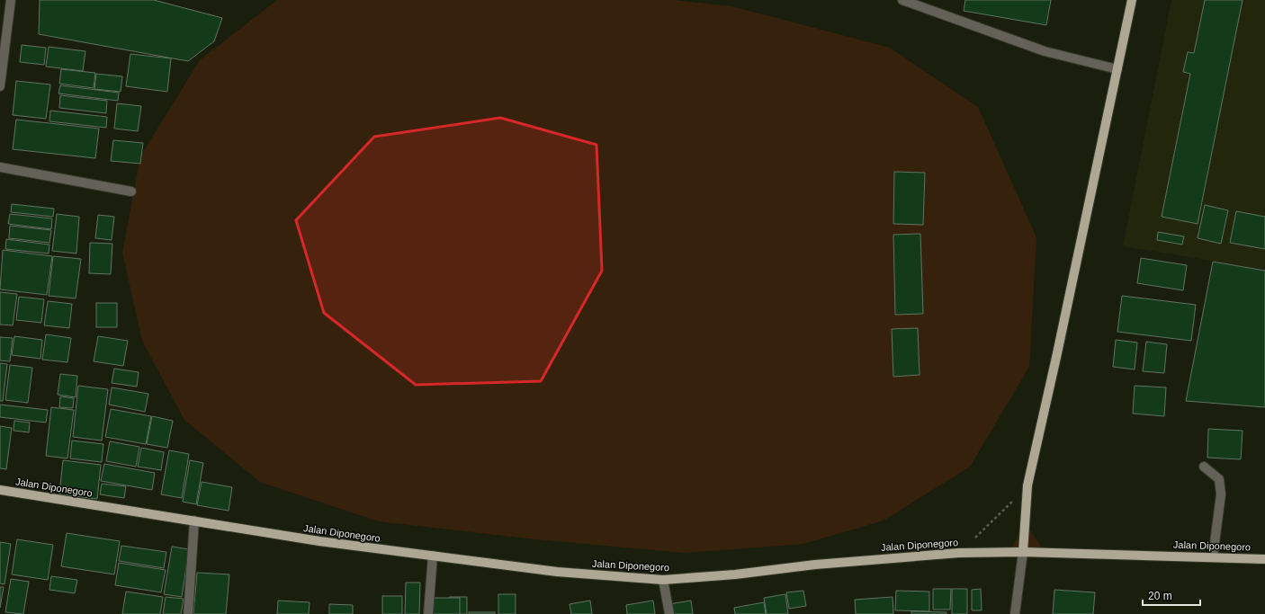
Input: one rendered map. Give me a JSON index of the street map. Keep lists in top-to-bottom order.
{
  "streets": {
    "main road": ["Jalan Diponegoro"]
  },
  "scale_bar": "20 m"
}
